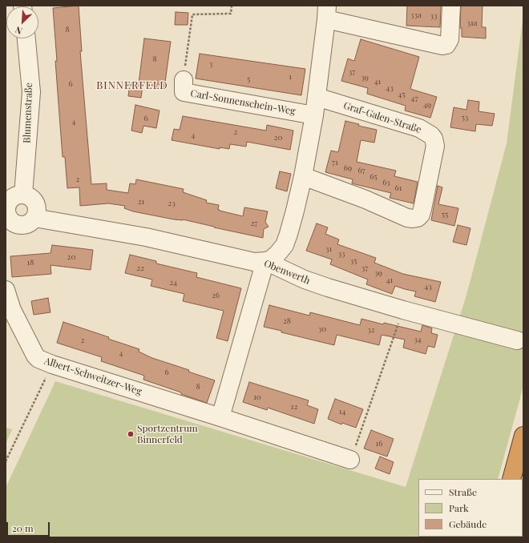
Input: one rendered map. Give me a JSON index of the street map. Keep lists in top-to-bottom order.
{
  "streets": {
    "street": [
      "Carl-Sonnenschein-Weg",
      "Blumenstraße",
      "Graf-Galen-Straße",
      "Obenwerth",
      "Albert-Schweitzer-Weg"
    ]
  },
  "crossings": [
    ["Blumenstraße", "Obenwerth"]
  ],
  "districts": ["BINNERFELD"],
  "places": ["Sportzentrum Binnerfeld"],
  "house_numbers": [
    "33a",
    "33",
    "31a",
    "8",
    "8",
    "3",
    "37",
    "1",
    "39",
    "5",
    "41",
    "6",
    "43",
    "45",
    "47",
    "49",
    "53",
    "6",
    "4",
    "2",
    "4",
    "20",
    "71",
    "69",
    "67",
    "65",
    "2",
    "63",
    "61",
    "21",
    "23",
    "55",
    "27",
    "31",
    "33",
    "20",
    "35",
    "18",
    "22",
    "37",
    "39",
    "41",
    "24",
    "43",
    "26",
    "28",
    "30",
    "32",
    "34",
    "2",
    "4",
    "6",
    "8",
    "10",
    "12",
    "14",
    "16"
  ],
  "legend": ["Straße", "Park", "Gebäude"],
  "scale_bar": "20 m",
  "north": "bottom left"
}
